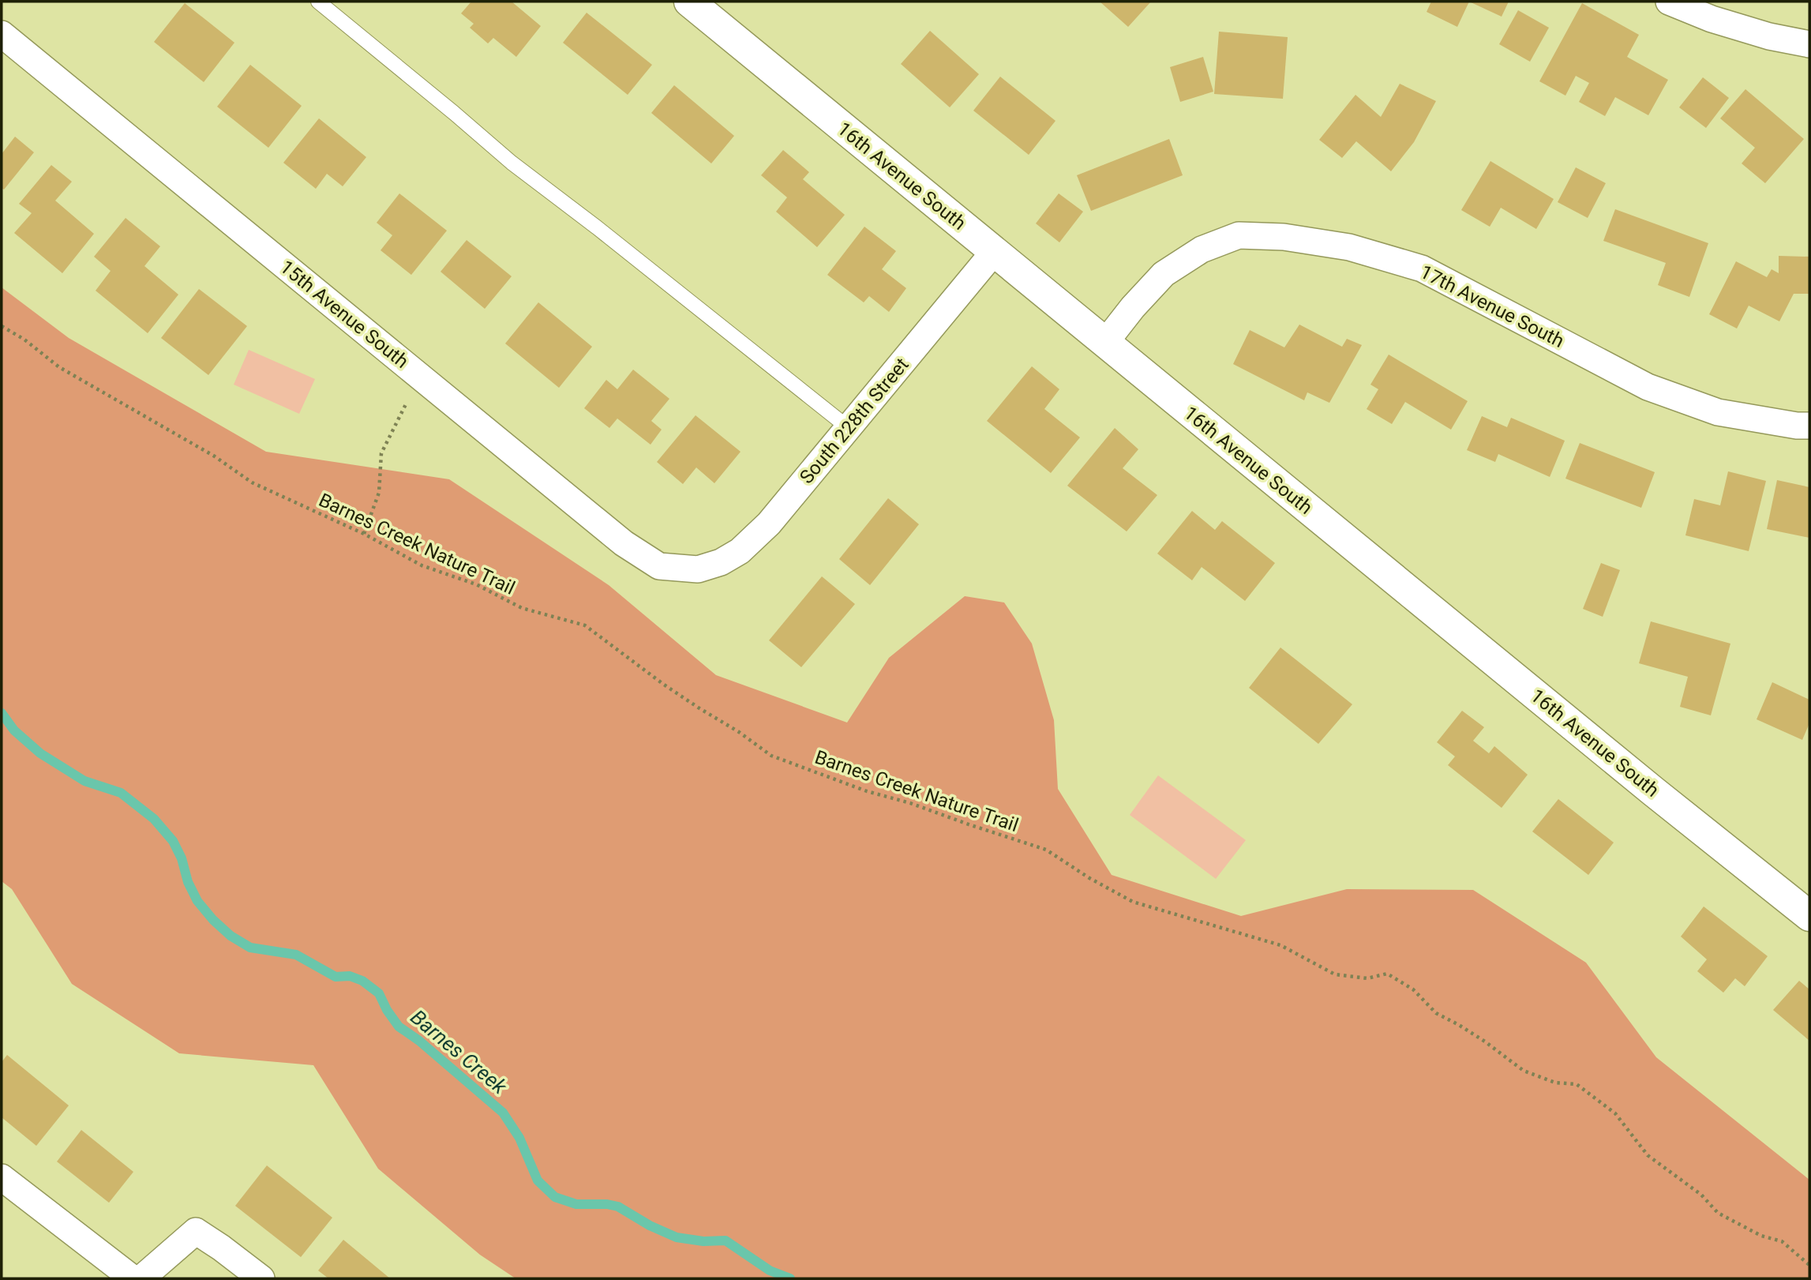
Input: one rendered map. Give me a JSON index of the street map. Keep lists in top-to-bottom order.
{
  "streets": {
    "street": [
      "16th Avenue South",
      "17th Avenue South",
      "15th Avenue South",
      "South 228th Street"
    ],
    "path": ["Barnes Creek Nature Trail"]
  },
  "crossings": [
    ["16th Avenue South", "17th Avenue South"],
    ["16th Avenue South", "South 228th Street"],
    ["15th Avenue South", "South 228th Street"]
  ],
  "water": ["Barnes Creek"]
}
